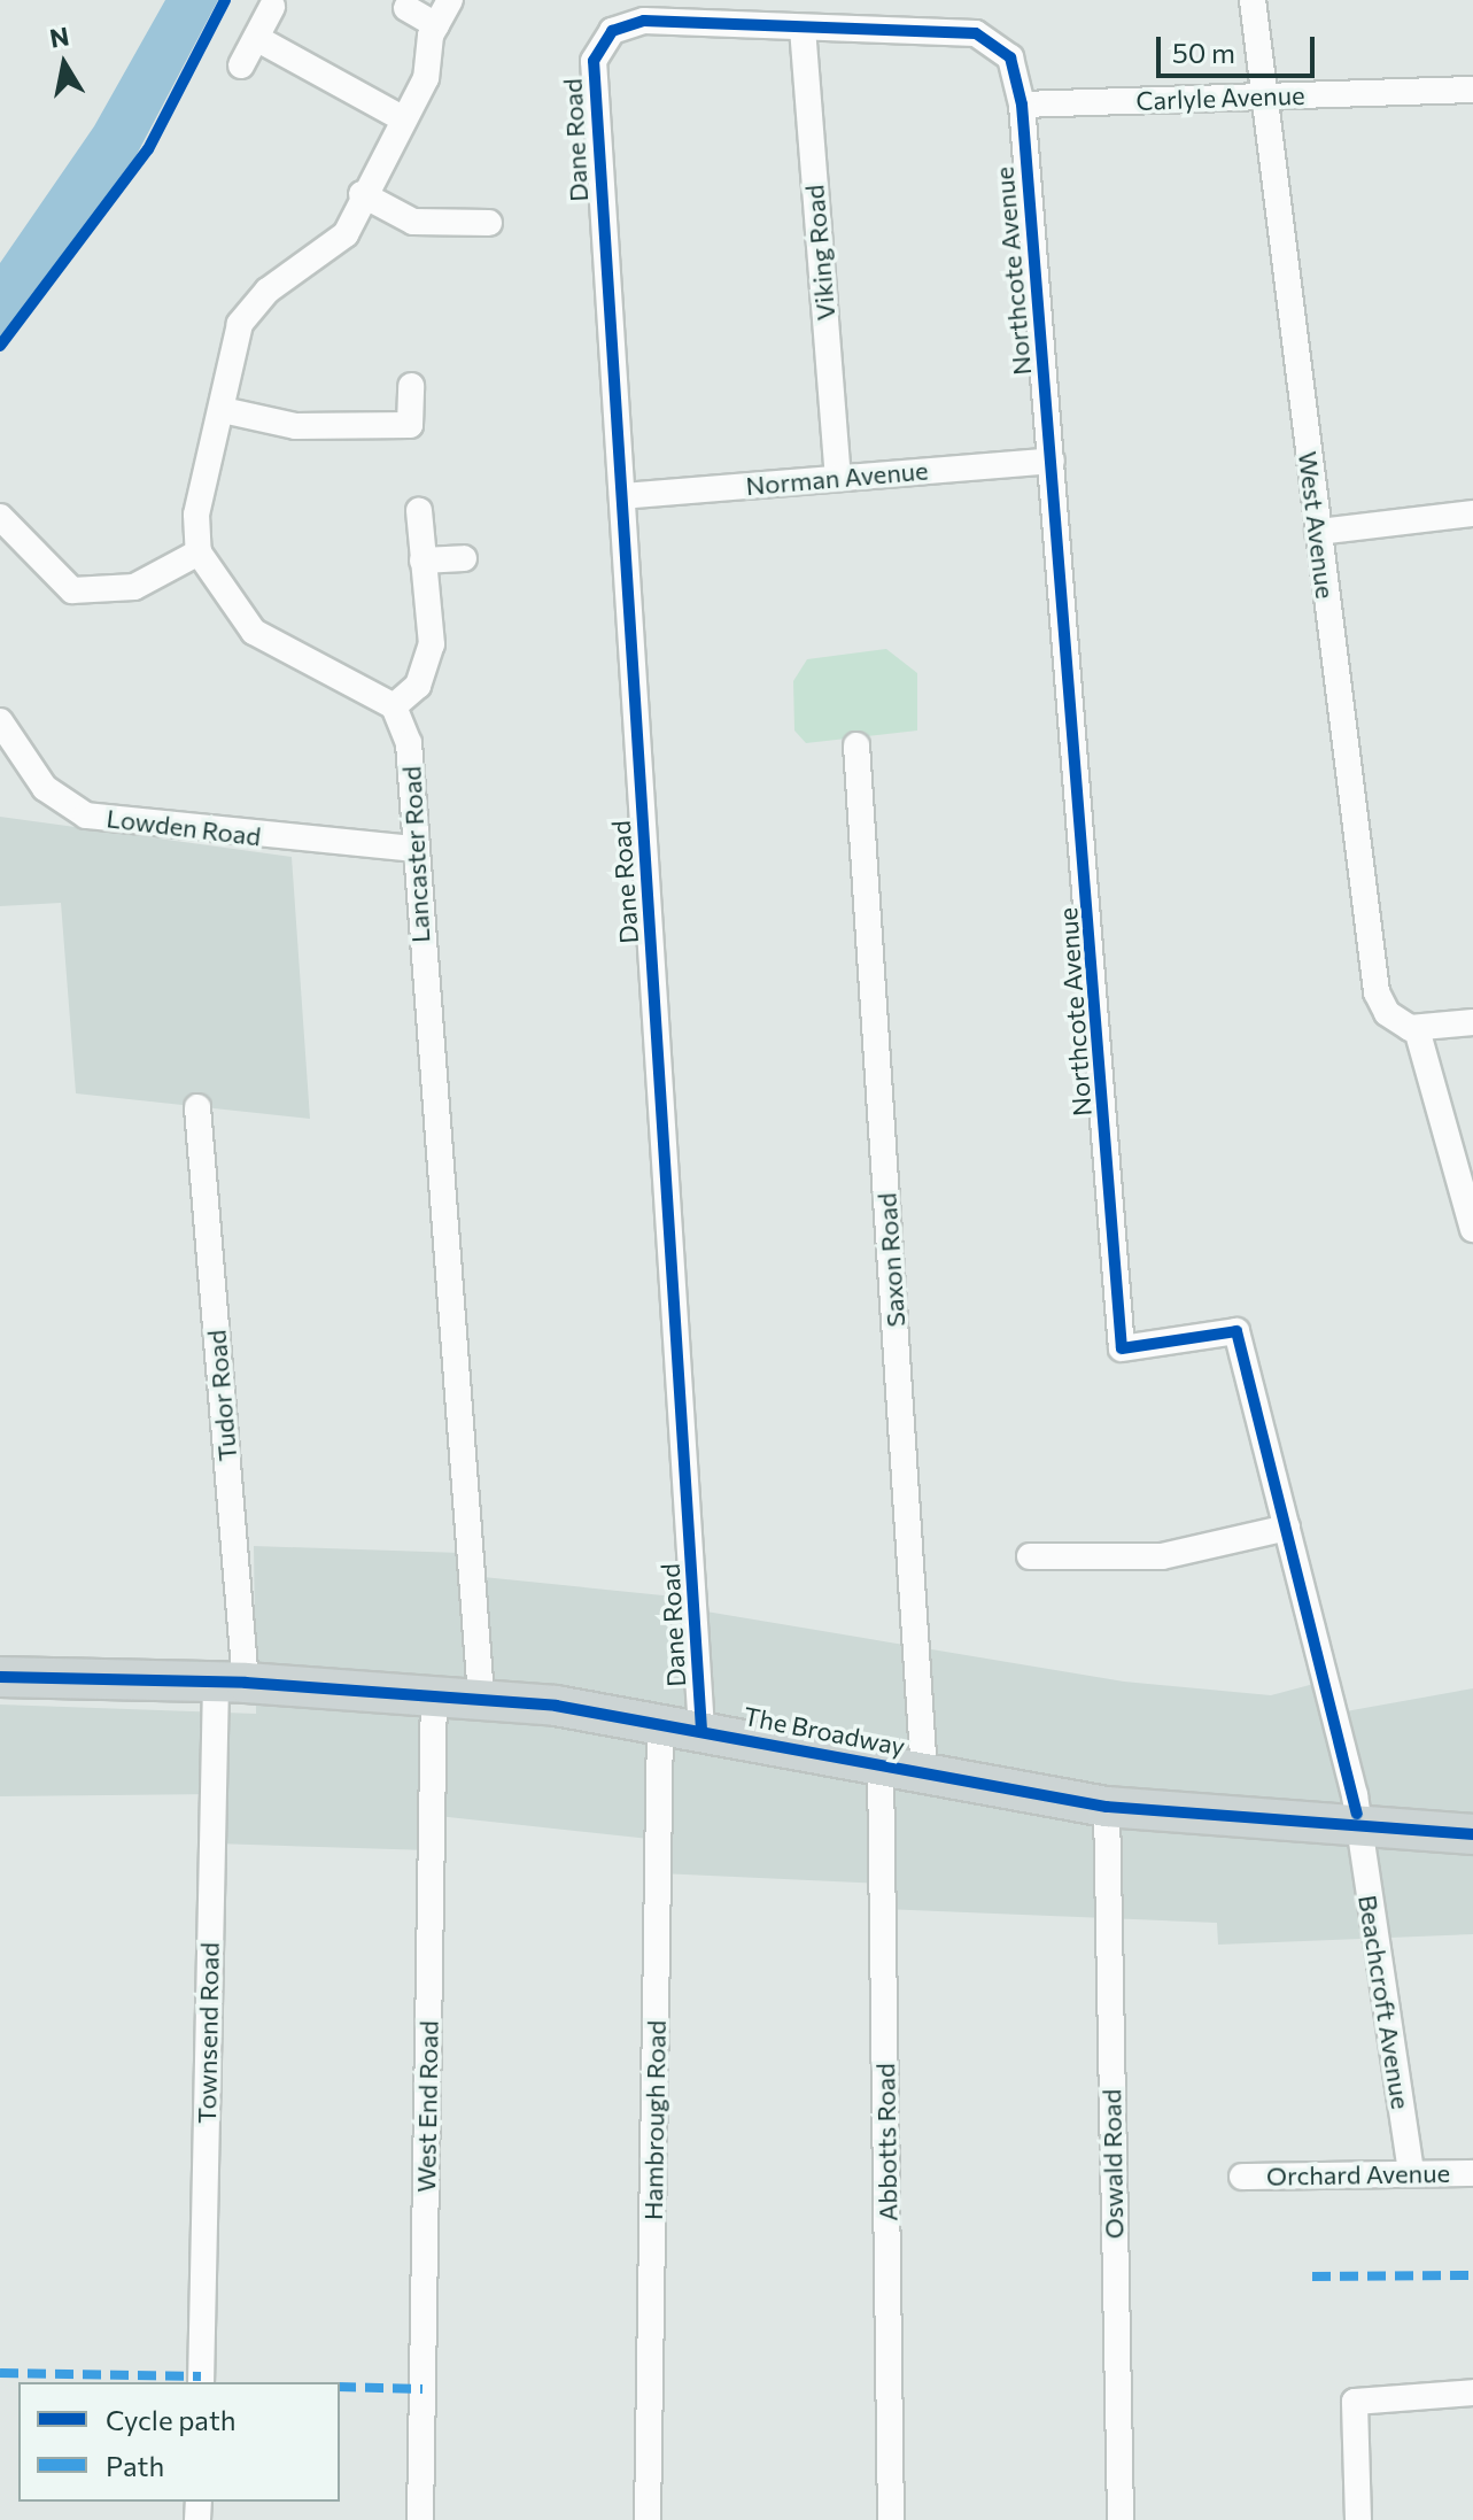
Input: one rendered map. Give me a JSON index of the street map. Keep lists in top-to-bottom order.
{
  "streets": {
    "main road": ["The Broadway"],
    "street": [
      "Carlyle Avenue",
      "Dane Road",
      "Viking Road",
      "Northcote Avenue",
      "Norman Avenue",
      "West Avenue",
      "Lowden Road",
      "Lancaster Road",
      "Saxon Road",
      "Tudor Road",
      "Beachcroft Avenue",
      "Townsend Road",
      "West End Road",
      "Hambrough Road",
      "Abbotts Road",
      "Oswald Road",
      "Orchard Avenue"
    ]
  },
  "crossings": [
    ["Carlyle Avenue", "Northcote Avenue"],
    ["Carlyle Avenue", "West Avenue"],
    ["Dane Road", "Viking Road"],
    ["Dane Road", "Northcote Avenue"],
    ["Dane Road", "Norman Avenue"],
    ["Dane Road", "The Broadway"],
    ["Viking Road", "Northcote Avenue"],
    ["Viking Road", "Norman Avenue"],
    ["Northcote Avenue", "Norman Avenue"],
    ["Northcote Avenue", "The Broadway"],
    ["Northcote Avenue", "Beachcroft Avenue"],
    ["Lowden Road", "Lancaster Road"],
    ["Lancaster Road", "The Broadway"],
    ["Saxon Road", "The Broadway"],
    ["Tudor Road", "The Broadway"],
    ["Tudor Road", "Townsend Road"],
    ["The Broadway", "Beachcroft Avenue"],
    ["The Broadway", "Townsend Road"],
    ["The Broadway", "West End Road"],
    ["The Broadway", "Hambrough Road"],
    ["The Broadway", "Abbotts Road"],
    ["The Broadway", "Oswald Road"],
    ["Beachcroft Avenue", "Orchard Avenue"]
  ],
  "legend": ["Cycle path", "Path"],
  "scale_bar": "50 m",
  "north": "top"
}
